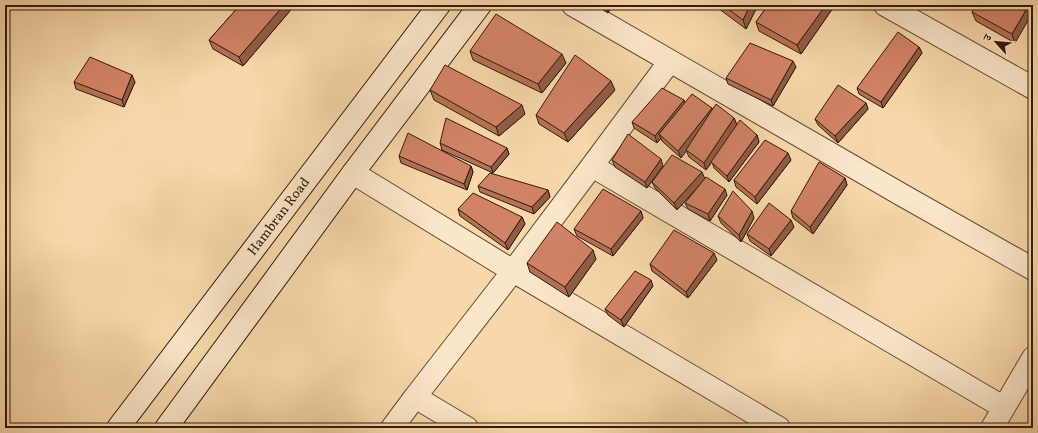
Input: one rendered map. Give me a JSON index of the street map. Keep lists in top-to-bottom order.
{
  "streets": {
    "street": ["Hambran Road"]
  },
  "north": "top left"
}
